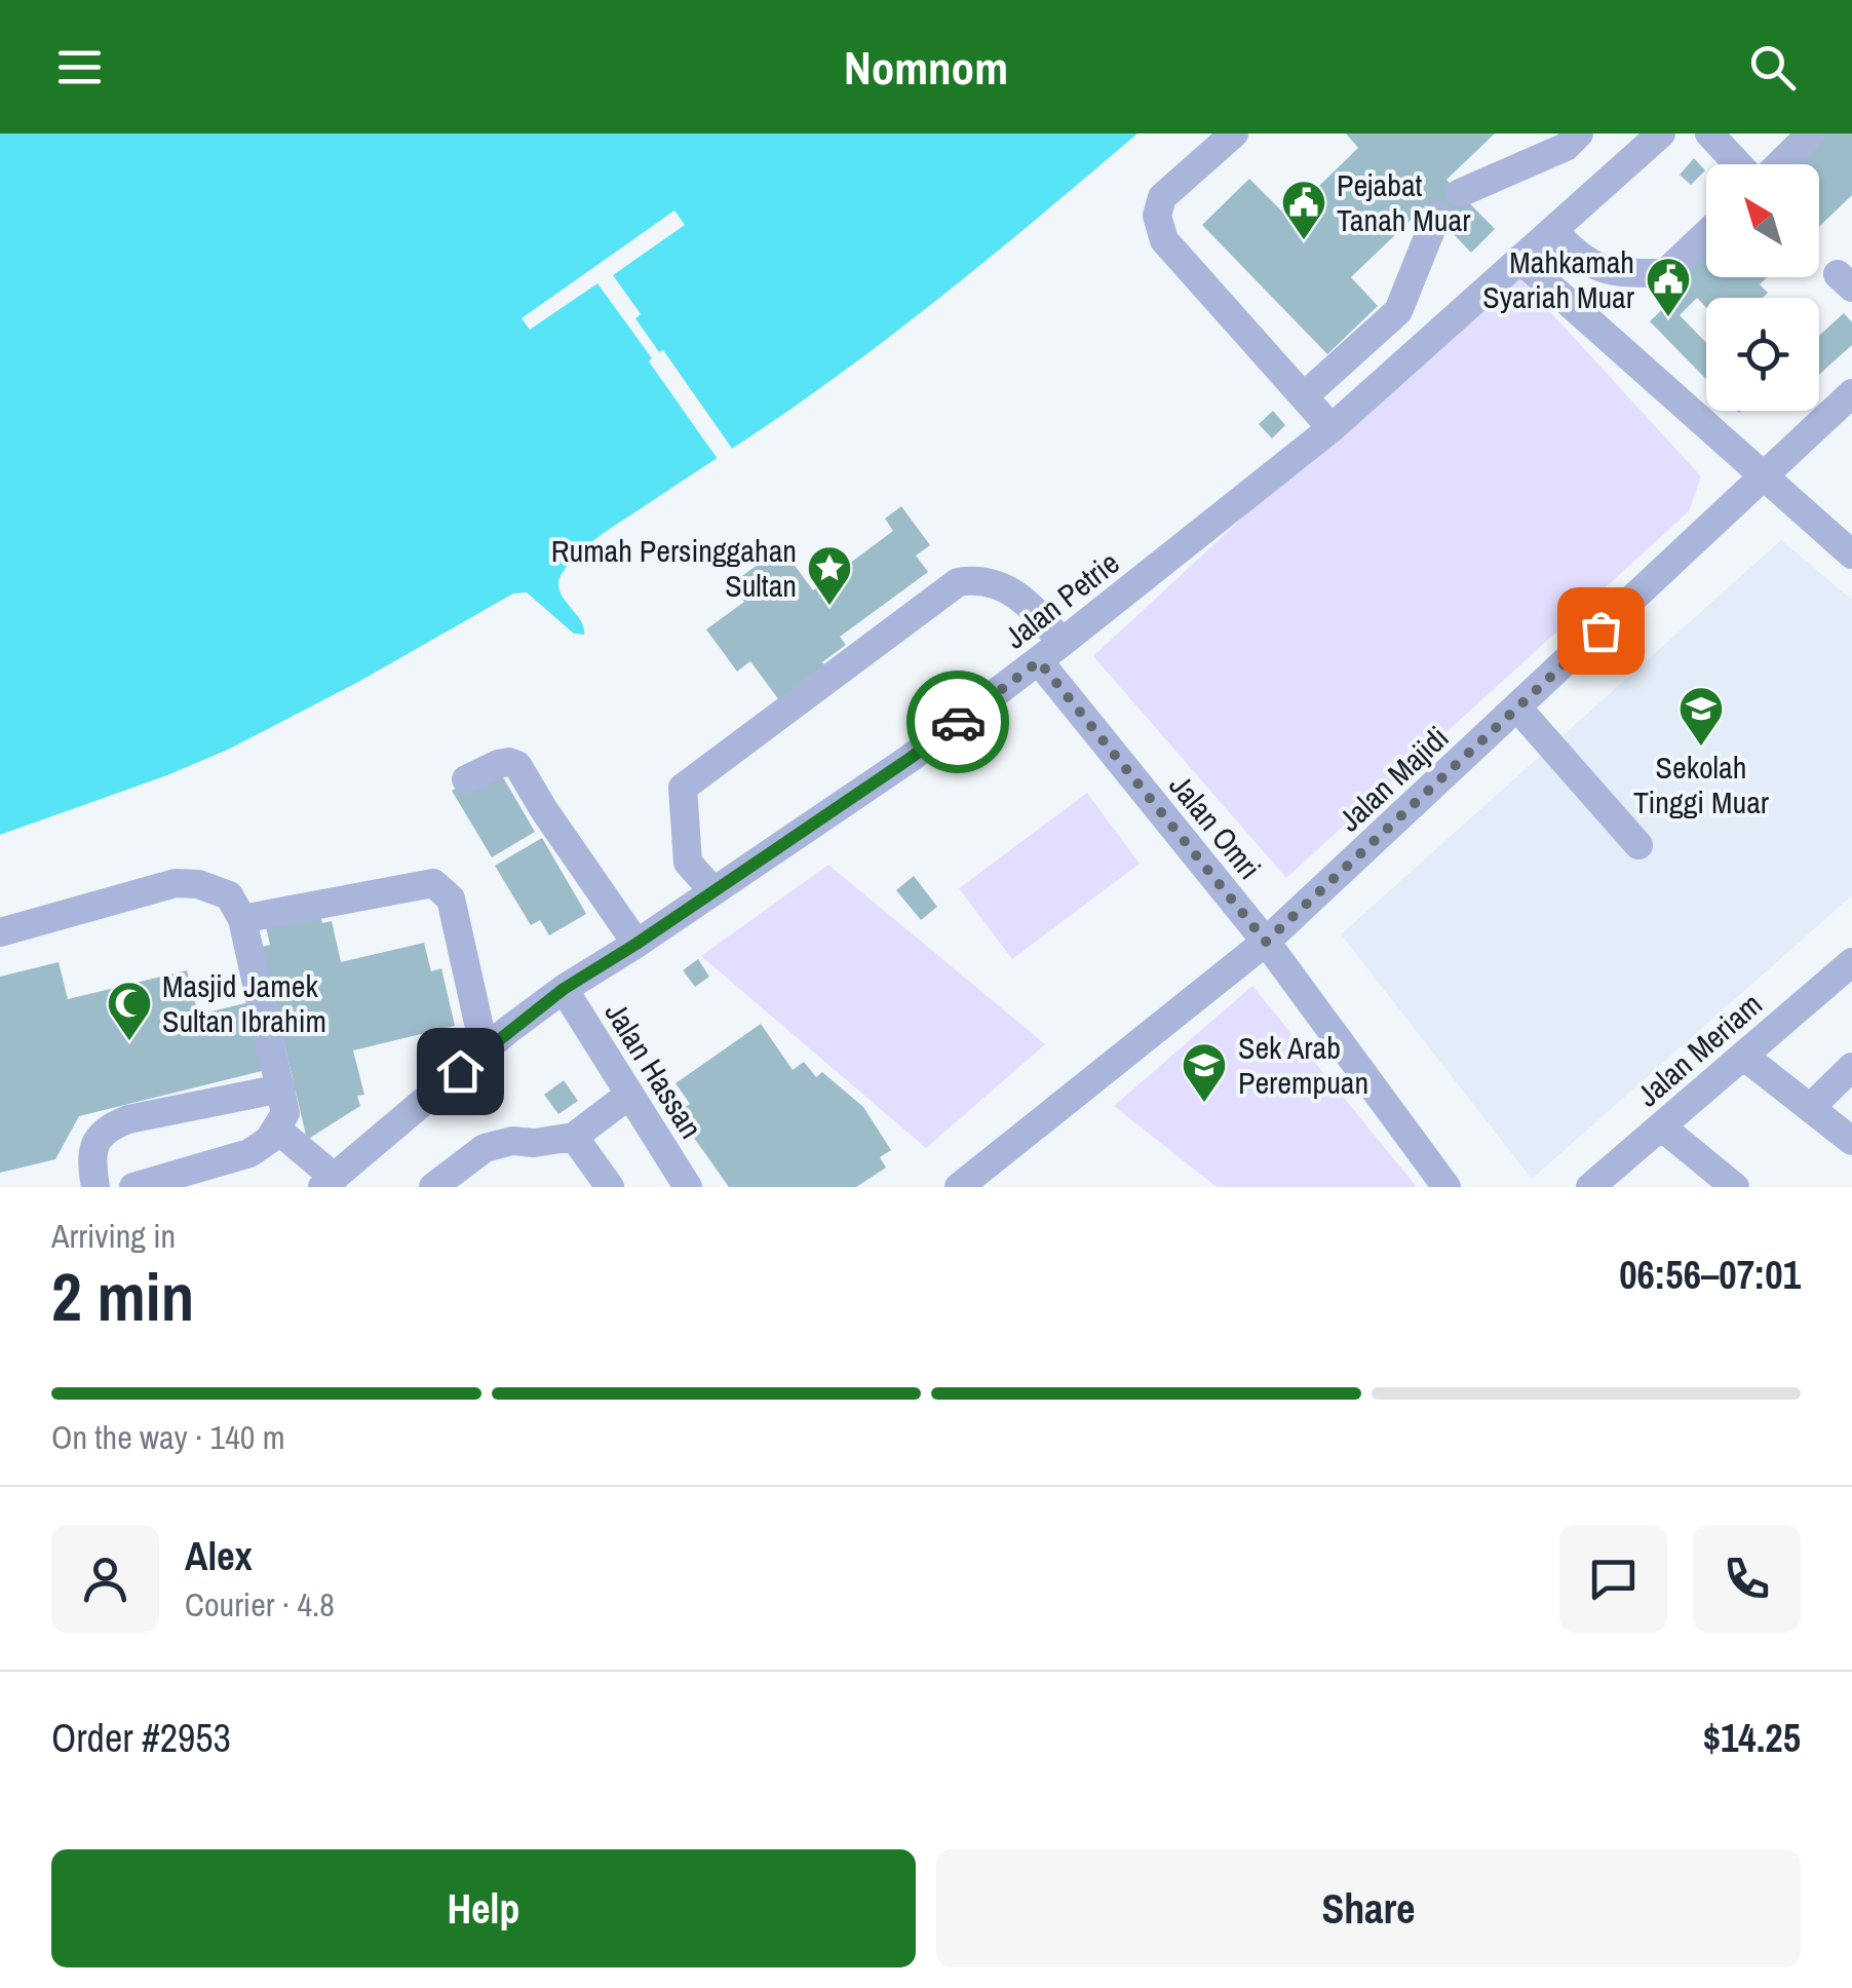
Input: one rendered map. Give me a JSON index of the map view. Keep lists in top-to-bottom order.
{
  "streets": {
    "street": [
      "Jalan Petrie",
      "Jalan Majidi",
      "Jalan Omri",
      "Jalan Meriam",
      "Jalan Hassan"
    ]
  },
  "crossings": [
    ["Jalan Petrie", "Jalan Omri"],
    ["Jalan Petrie", "Jalan Hassan"],
    ["Jalan Majidi", "Jalan Omri"]
  ],
  "places": {
    "public building": ["Pejabat Tanah Muar", "Mahkamah Syariah Muar"],
    "place": ["Rumah Persinggahan Sultan"],
    "school or university": ["Sekolah Tinggi Muar", "Sek Arab Perempuan"],
    "mosque": ["Masjid Jamek Sultan Ibrahim"]
  },
  "north": "top left",
  "page": {
    "header": "Nomnom",
    "heading": ["2 min", "Arriving in", "06:56–07:01"],
    "panel": [
      "Alex",
      "Courier · 4.8",
      "Order #2953",
      "$14.25"
    ],
    "bar": "On the way · 140 m",
    "buttons": ["Help", "Share"]
  }
}
